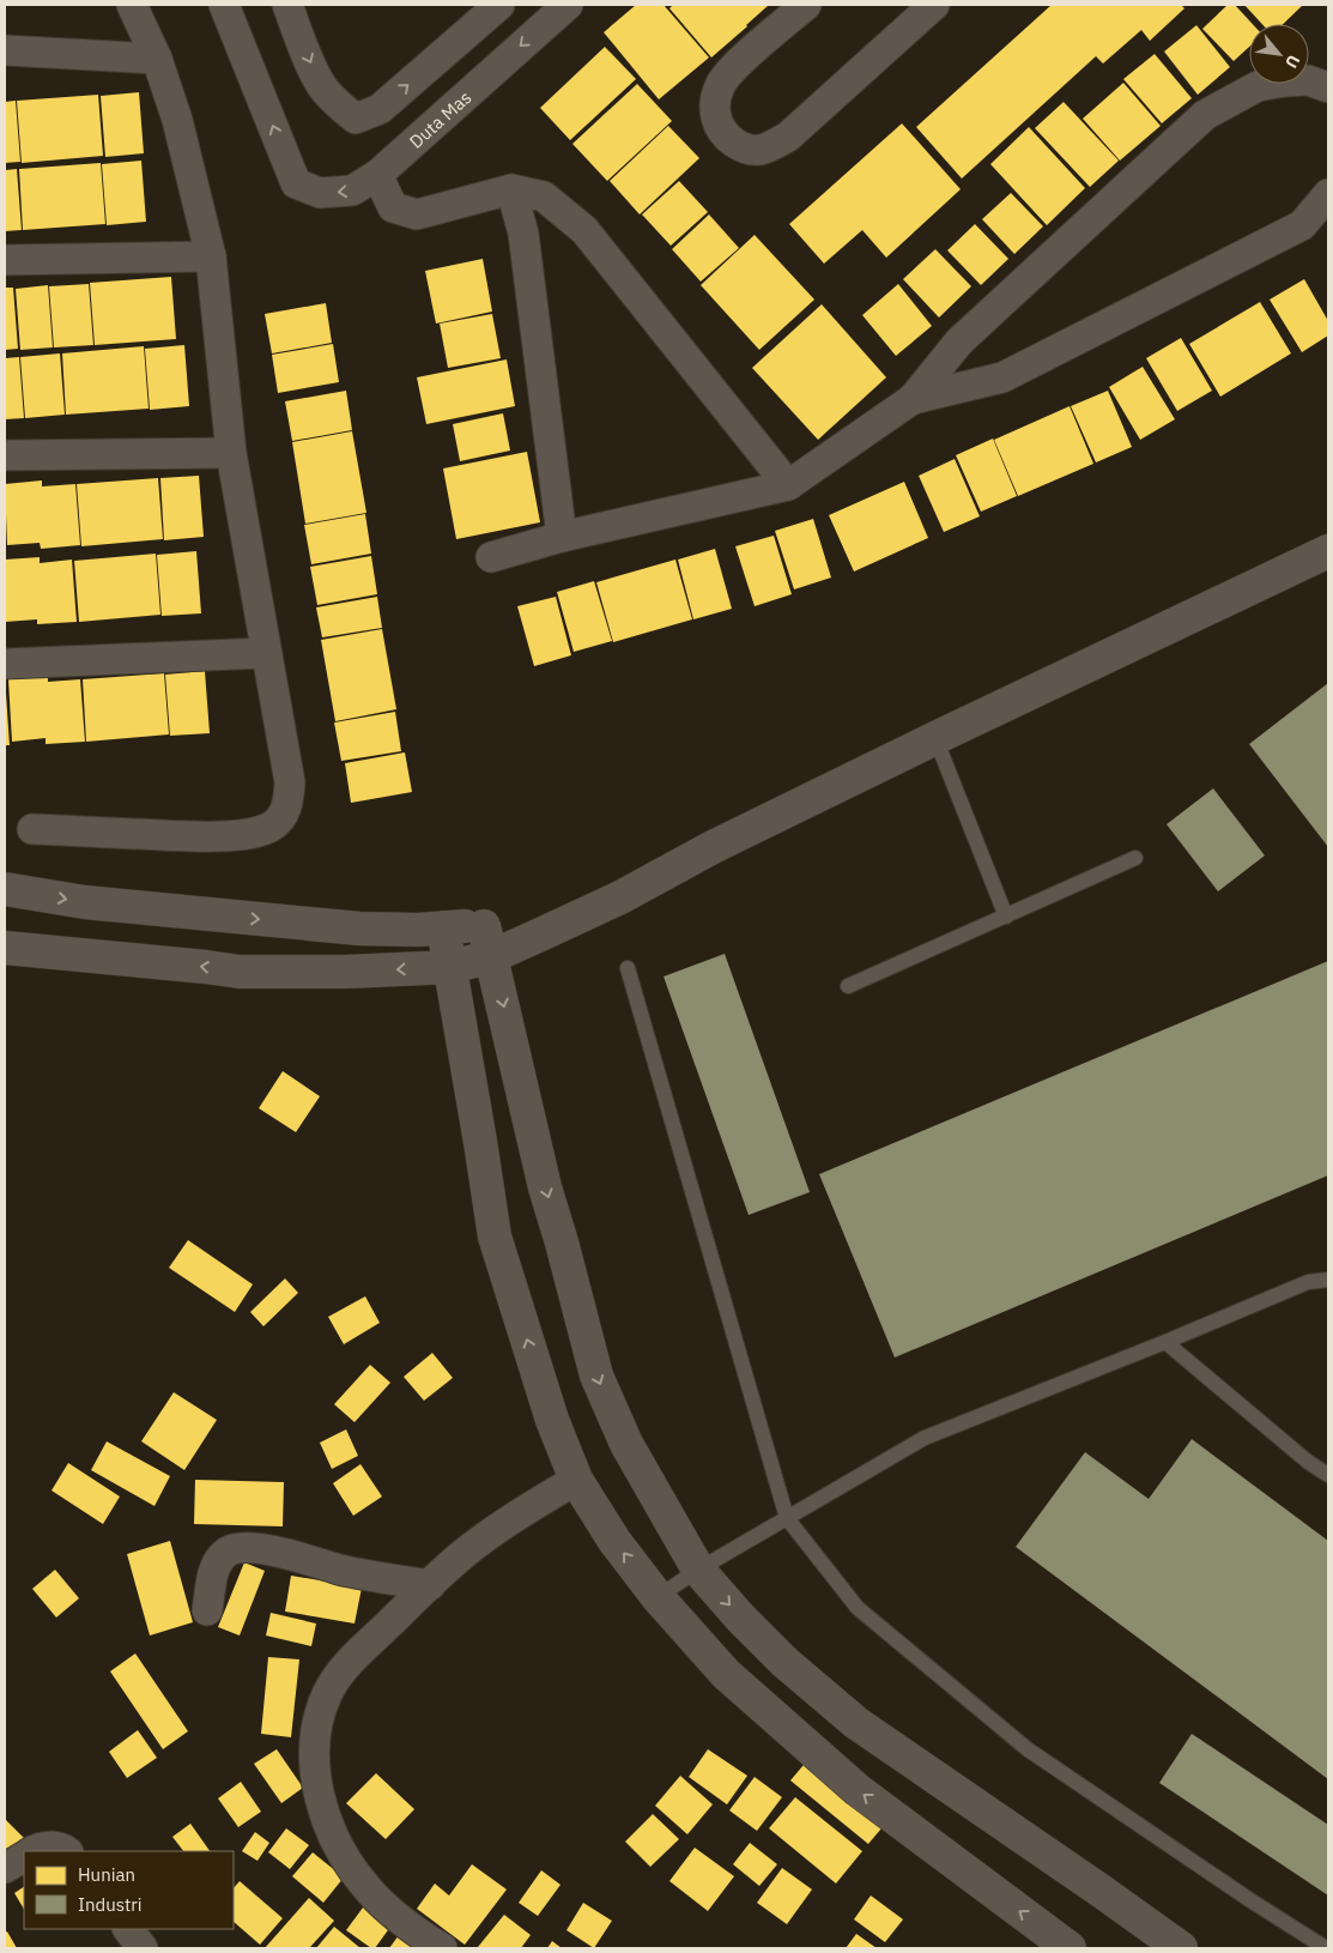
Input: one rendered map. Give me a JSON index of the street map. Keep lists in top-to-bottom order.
{
  "streets": {
    "street": ["Duta Mas"]
  },
  "legend": ["Hunian", "Industri"],
  "north": "bottom right"
}
